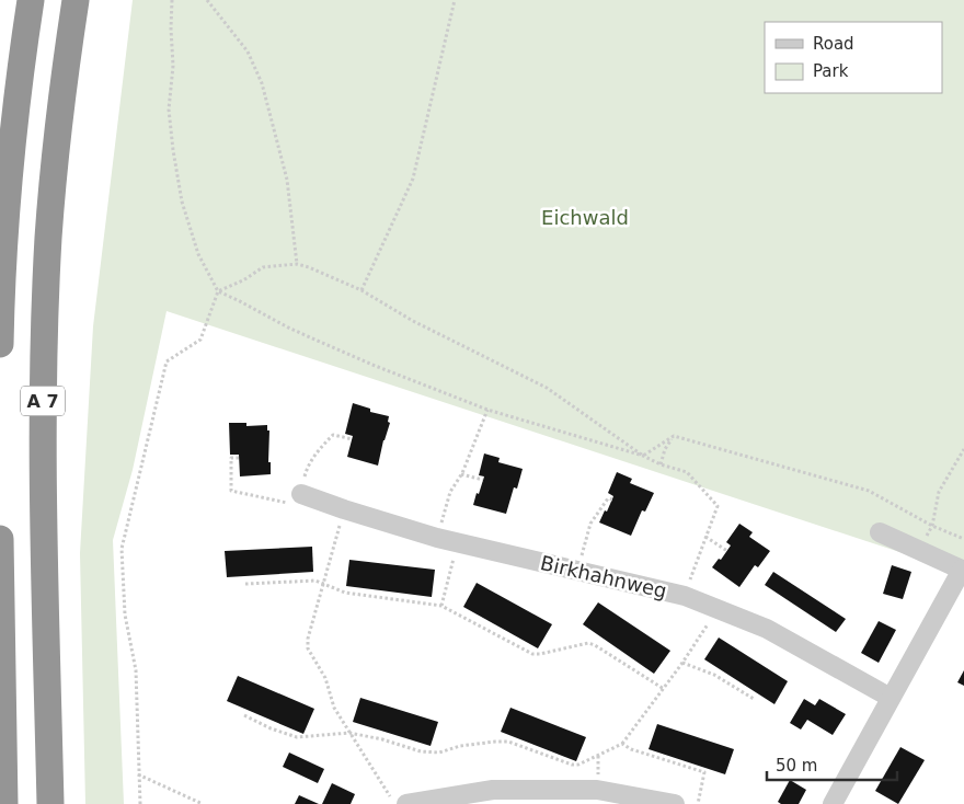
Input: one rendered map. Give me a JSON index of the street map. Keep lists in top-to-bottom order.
{
  "streets": {
    "highway": ["A 7"],
    "street": ["Birkhahnweg"]
  },
  "parks": ["Eichwald"],
  "legend": ["Road", "Park"],
  "scale_bar": "50 m"
}
